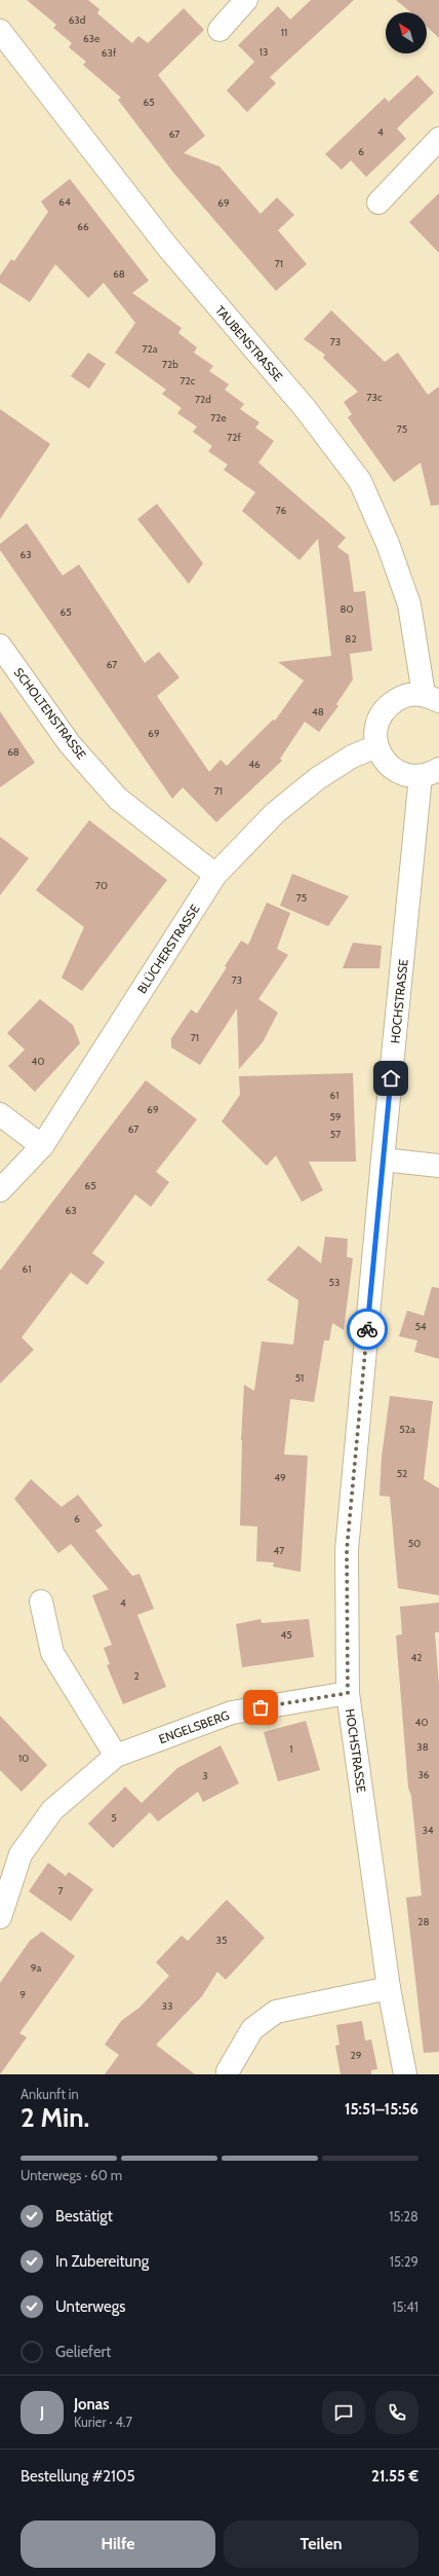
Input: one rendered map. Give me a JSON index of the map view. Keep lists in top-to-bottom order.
{
  "streets": {
    "street": [
      "TAUBENSTRASSE",
      "SCHOLTENSTRASSE",
      "BLÜCHERSTRASSE",
      "HOCHSTRASSE",
      "ENGELSBERG"
    ]
  },
  "crossings": [
    ["SCHOLTENSTRASSE", "BLÜCHERSTRASSE"],
    ["HOCHSTRASSE", "ENGELSBERG"]
  ],
  "house_numbers": [
    "63d",
    "11",
    "63e",
    "13",
    "63f",
    "65",
    "4",
    "67",
    "6",
    "64",
    "69",
    "66",
    "71",
    "68",
    "73",
    "72a",
    "72b",
    "72c",
    "73c",
    "72d",
    "72e",
    "75",
    "72f",
    "76",
    "63",
    "80",
    "65",
    "82",
    "67",
    "48",
    "69",
    "68",
    "46",
    "71",
    "70",
    "75",
    "73",
    "71",
    "40",
    "61",
    "69",
    "59",
    "67",
    "57",
    "65",
    "63",
    "61",
    "53",
    "54",
    "51",
    "52a",
    "52",
    "49",
    "6",
    "50",
    "47",
    "4",
    "45",
    "42",
    "2",
    "40",
    "38",
    "1",
    "10",
    "36",
    "3",
    "5",
    "34",
    "7",
    "28",
    "35",
    "9a",
    "9",
    "33",
    "29"
  ],
  "north": "top left",
  "page": {
    "heading": ["2 Min.", "Ankunft in", "15:51–15:56"],
    "panel": [
      "Jonas",
      "Kurier · 4.7",
      "Bestellung #2105",
      "21.55 €"
    ],
    "bar": "Unterwegs · 60 m",
    "list": [
      ["Bestätigt", "15:28"],
      ["In Zubereitung", "15:29"],
      ["Unterwegs", "15:41"],
      "Geliefert"
    ],
    "round": "J",
    "buttons": ["Hilfe", "Teilen"]
  }
}
